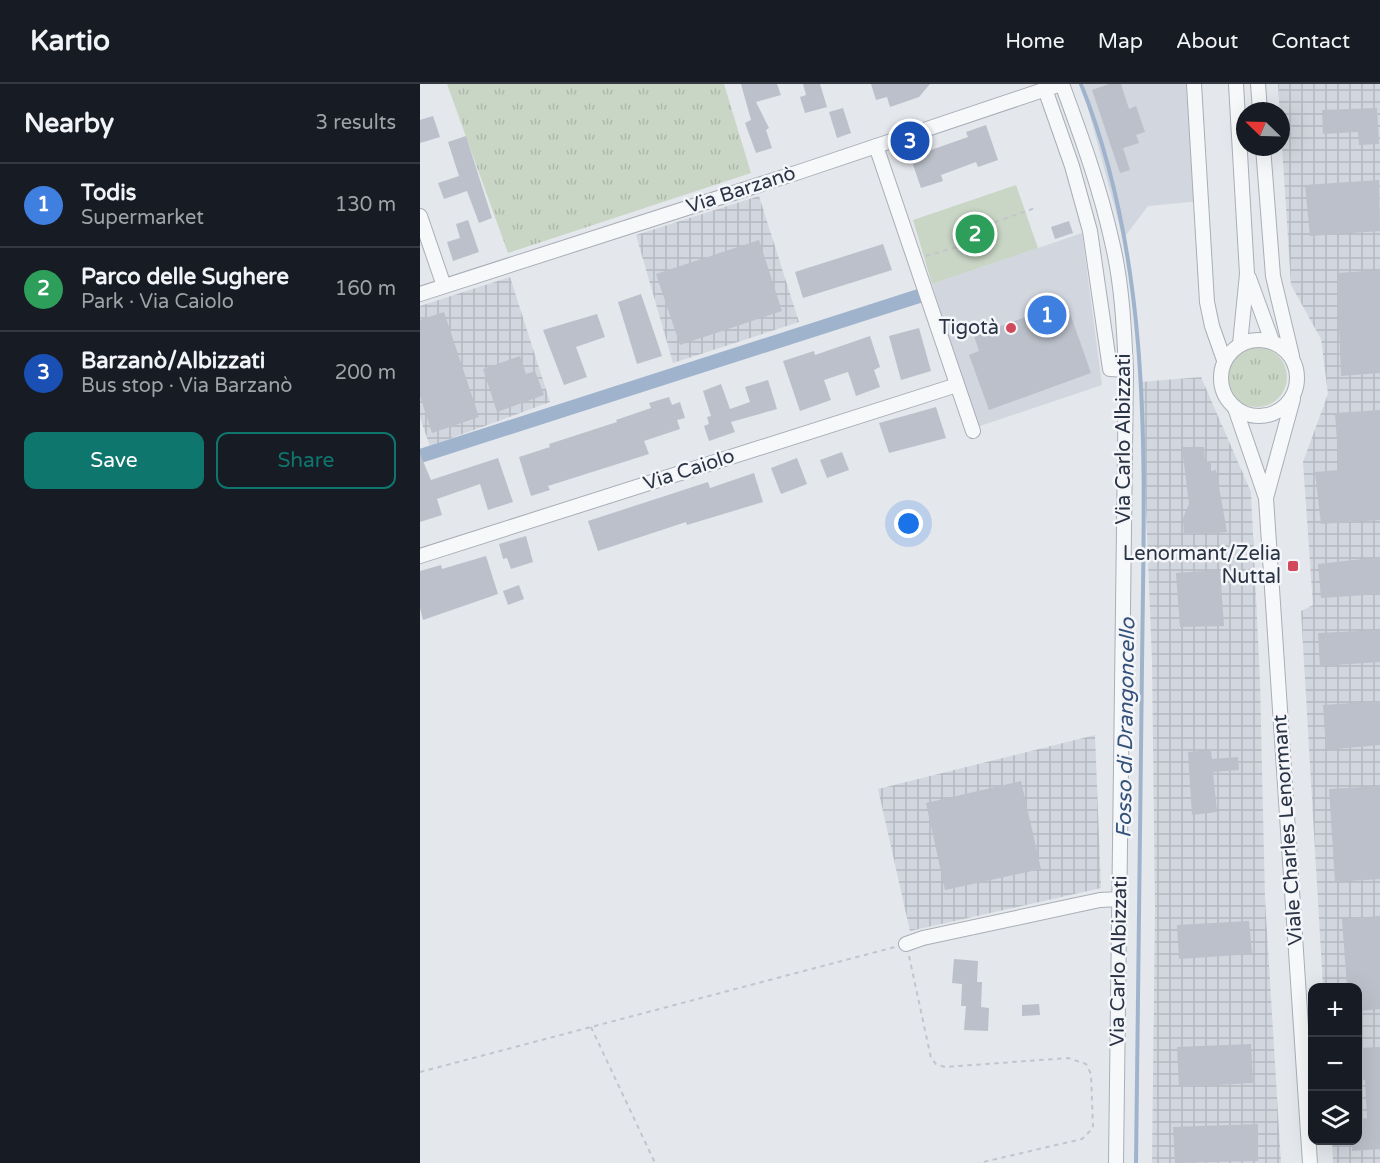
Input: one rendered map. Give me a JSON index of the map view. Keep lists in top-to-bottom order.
{
  "streets": {
    "street": [
      "Via Barzanò",
      "Via Carlo Albizzati",
      "Via Caiolo",
      "Viale Charles Lenormant"
    ]
  },
  "crossings": [
    ["Via Barzanò", "Via Carlo Albizzati"]
  ],
  "water": ["Fosso di Drangoncello"],
  "places": {
    "other": ["Tigotà"],
    "transit": ["Lenormant/Zelia Nuttal"]
  },
  "north": "top left",
  "page": {
    "header": "Kartio",
    "nav": [
      "Home",
      "Map",
      "About",
      "Contact"
    ],
    "heading": ["Nearby", "3 results"],
    "pins": ["3", "2", "1"],
    "list": [
      {
        "mark": "1",
        "name": "Todis",
        "note": "Supermarket",
        "value": "130 m"
      },
      {
        "mark": "2",
        "name": "Parco delle Sughere",
        "note": "Park · Via Caiolo",
        "value": "160 m"
      },
      {
        "mark": "3",
        "name": "Barzanò/Albizzati",
        "note": "Bus stop · Via Barzanò",
        "value": "200 m"
      }
    ],
    "buttons": ["Save", "Share"],
    "map_buttons": ["+", "−"]
  }
}
